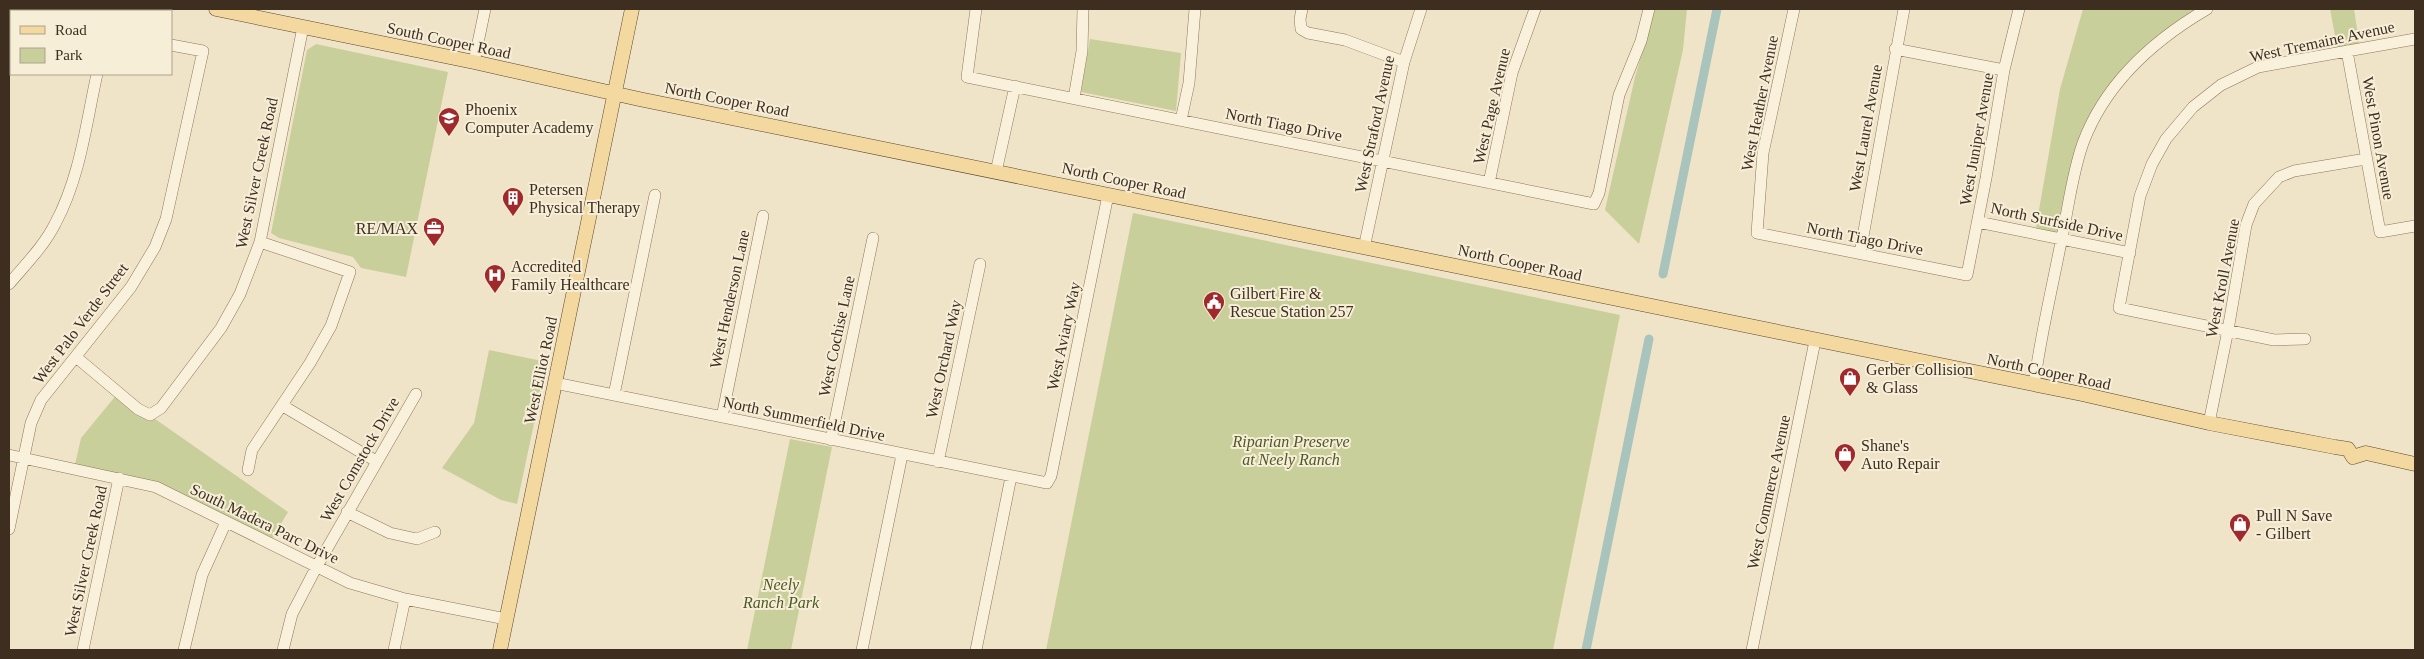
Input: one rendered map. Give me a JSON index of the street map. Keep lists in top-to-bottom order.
{
  "streets": {
    "main road": ["South Cooper Road", "North Cooper Road", "West Elliot Road"],
    "street": [
      "West Tremaine Avenue",
      "West Heather Avenue",
      "West Page Avenue",
      "North Tiago Drive",
      "West Straford Avenue",
      "West Laurel Avenue",
      "West Pinon Avenue",
      "West Juniper Avenue",
      "West Silver Creek Road",
      "North Surfside Drive",
      "West Kroll Avenue",
      "West Henderson Lane",
      "West Palo Verde Street",
      "West Cochise Lane",
      "West Aviary Way",
      "West Orchard Way",
      "North Summerfield Drive",
      "West Comstock Drive",
      "West Commerce Avenue",
      "South Madera Parc Drive"
    ]
  },
  "crossings": [
    ["South Cooper Road", "North Cooper Road"],
    ["South Cooper Road", "West Silver Creek Road"],
    ["South Cooper Road", "West Elliot Road"],
    ["West Tremaine Avenue", "West Pinon Avenue"],
    ["West Tremaine Avenue", "North Surfside Drive"],
    ["West Tremaine Avenue", "West Kroll Avenue"],
    ["North Cooper Road", "West Straford Avenue"],
    ["North Cooper Road", "West Kroll Avenue"],
    ["North Cooper Road", "West Aviary Way"],
    ["North Cooper Road", "West Elliot Road"],
    ["North Cooper Road", "West Commerce Avenue"],
    ["West Heather Avenue", "North Tiago Drive"],
    ["West Page Avenue", "North Tiago Drive"],
    ["North Tiago Drive", "West Straford Avenue"],
    ["North Tiago Drive", "West Laurel Avenue"],
    ["North Tiago Drive", "West Juniper Avenue"],
    ["West Pinon Avenue", "West Kroll Avenue"],
    ["West Juniper Avenue", "North Surfside Drive"],
    ["West Silver Creek Road", "West Palo Verde Street"],
    ["West Silver Creek Road", "South Madera Parc Drive"],
    ["West Henderson Lane", "North Summerfield Drive"],
    ["West Palo Verde Street", "South Madera Parc Drive"],
    ["West Cochise Lane", "North Summerfield Drive"],
    ["West Aviary Way", "North Summerfield Drive"],
    ["West Orchard Way", "North Summerfield Drive"],
    ["West Elliot Road", "North Summerfield Drive"],
    ["West Elliot Road", "South Madera Parc Drive"],
    ["West Comstock Drive", "South Madera Parc Drive"]
  ],
  "parks": ["Riparian Preserve at Neely Ranch", "Neely Ranch Park"],
  "places": {
    "school or university": ["Phoenix Computer Academy"],
    "building": ["Petersen Physical Therapy"],
    "office": ["RE/MAX"],
    "hospital": ["Accredited Family Healthcare"],
    "public building": ["Gilbert Fire & Rescue Station 257"],
    "shop": ["Gerber Collision & Glass", "Shane's Auto Repair", "Pull N Save - Gilbert"]
  },
  "legend": ["Road", "Park"]
}
